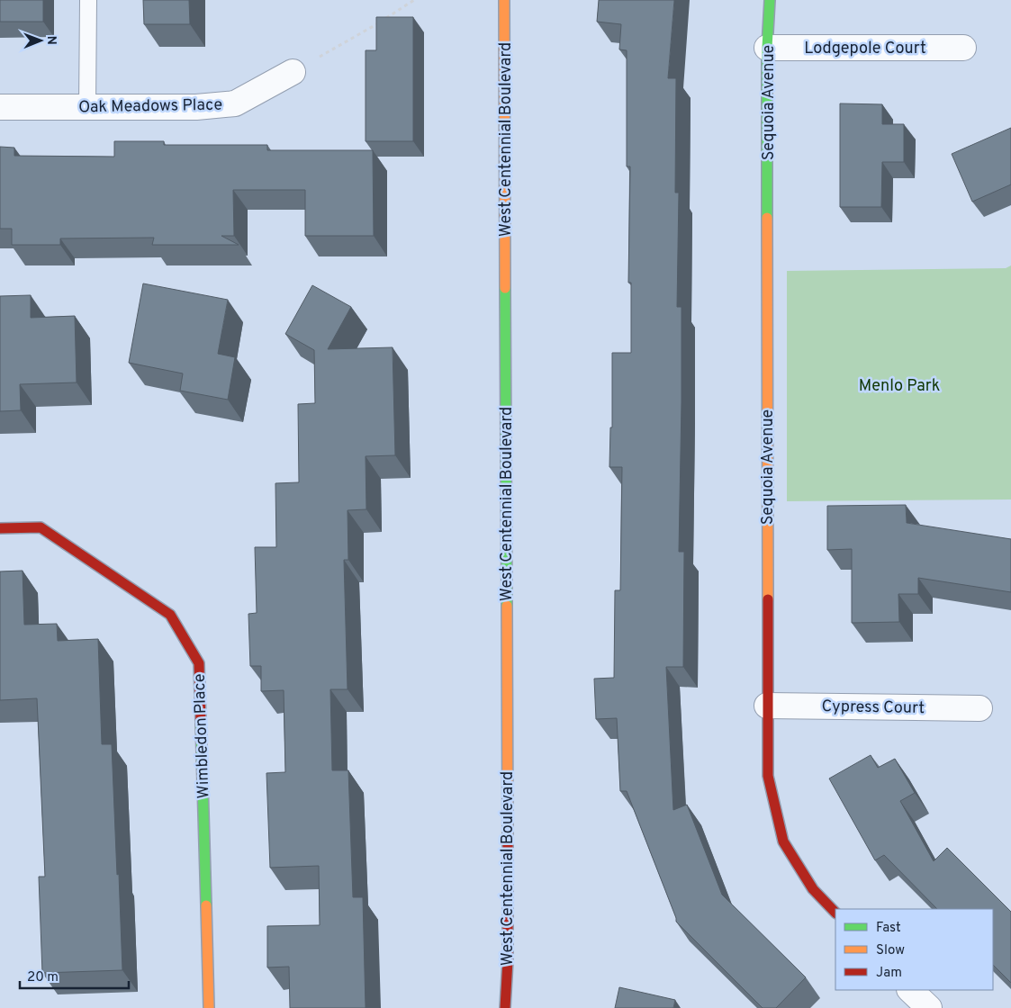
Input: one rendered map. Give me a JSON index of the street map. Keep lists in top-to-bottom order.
{
  "streets": {
    "street": [
      "Lodgepole Court",
      "Sequoia Avenue",
      "Oak Meadows Place",
      "West Centennial Boulevard",
      "Cypress Court",
      "Wimbledon Place"
    ]
  },
  "crossings": [
    ["Lodgepole Court", "Sequoia Avenue"],
    ["Sequoia Avenue", "Cypress Court"]
  ],
  "parks": ["Menlo Park"],
  "legend": ["Fast", "Slow", "Jam"],
  "scale_bar": "20 m",
  "north": "right"
}
